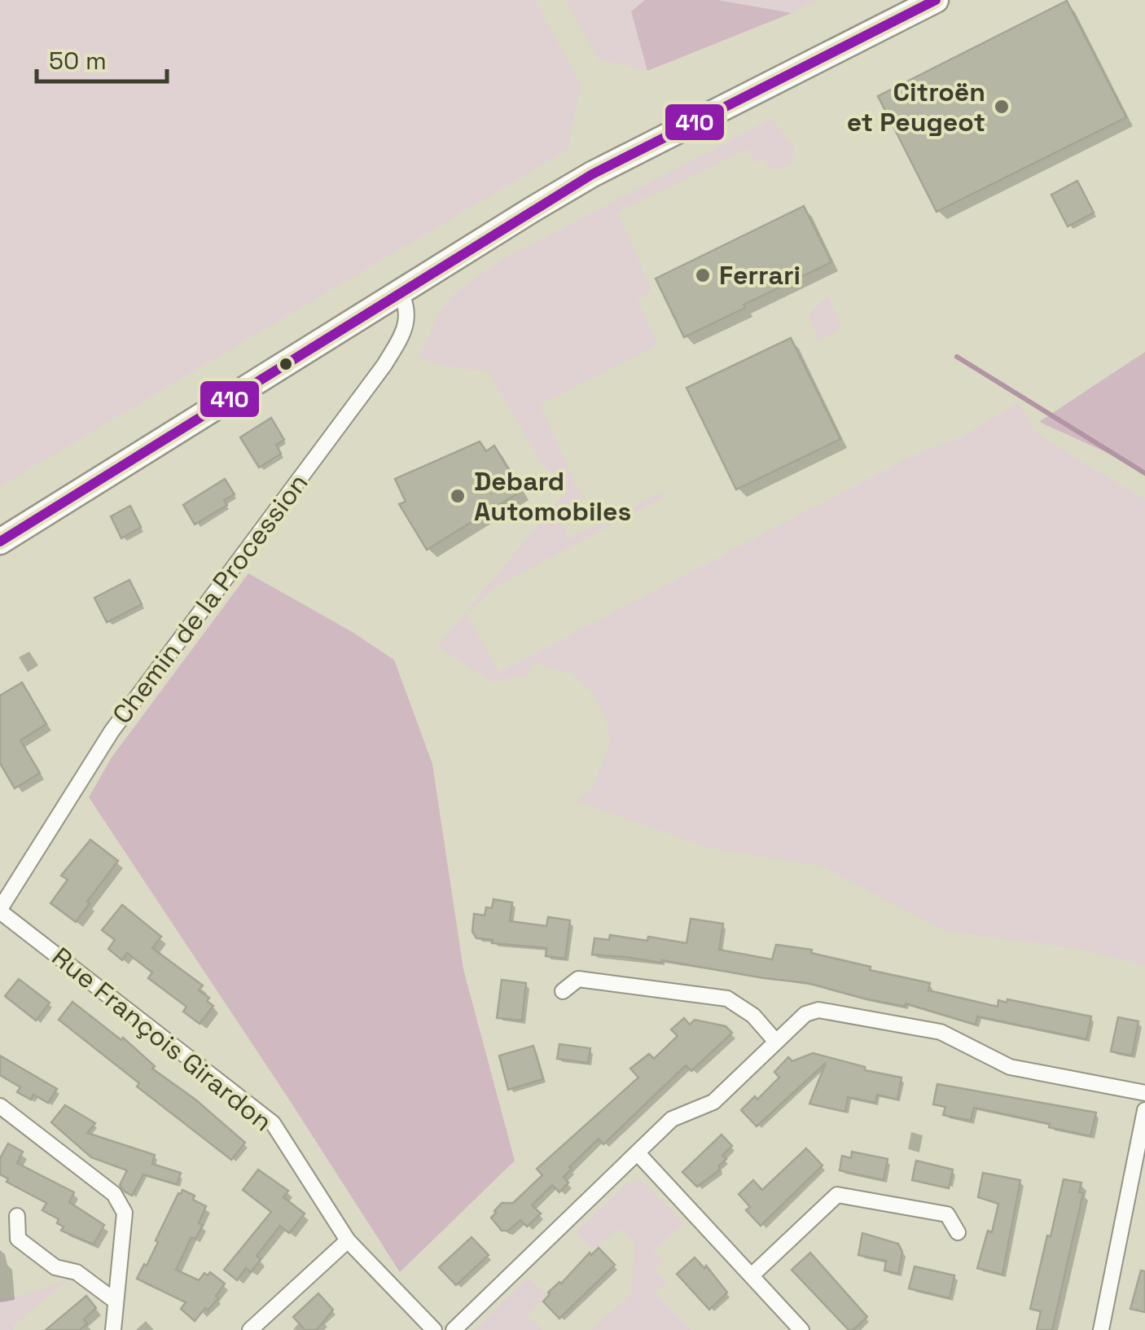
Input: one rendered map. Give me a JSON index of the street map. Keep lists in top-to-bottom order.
{
  "streets": {
    "street": ["Chemin de la Procession", "Rue François Girardon"]
  },
  "crossings": [
    ["Chemin de la Procession", "Rue François Girardon"]
  ],
  "places": ["Citroën et Peugeot", "Ferrari", "Debard Automobiles"],
  "lines": ["transit line 410"],
  "scale_bar": "50 m"
}
